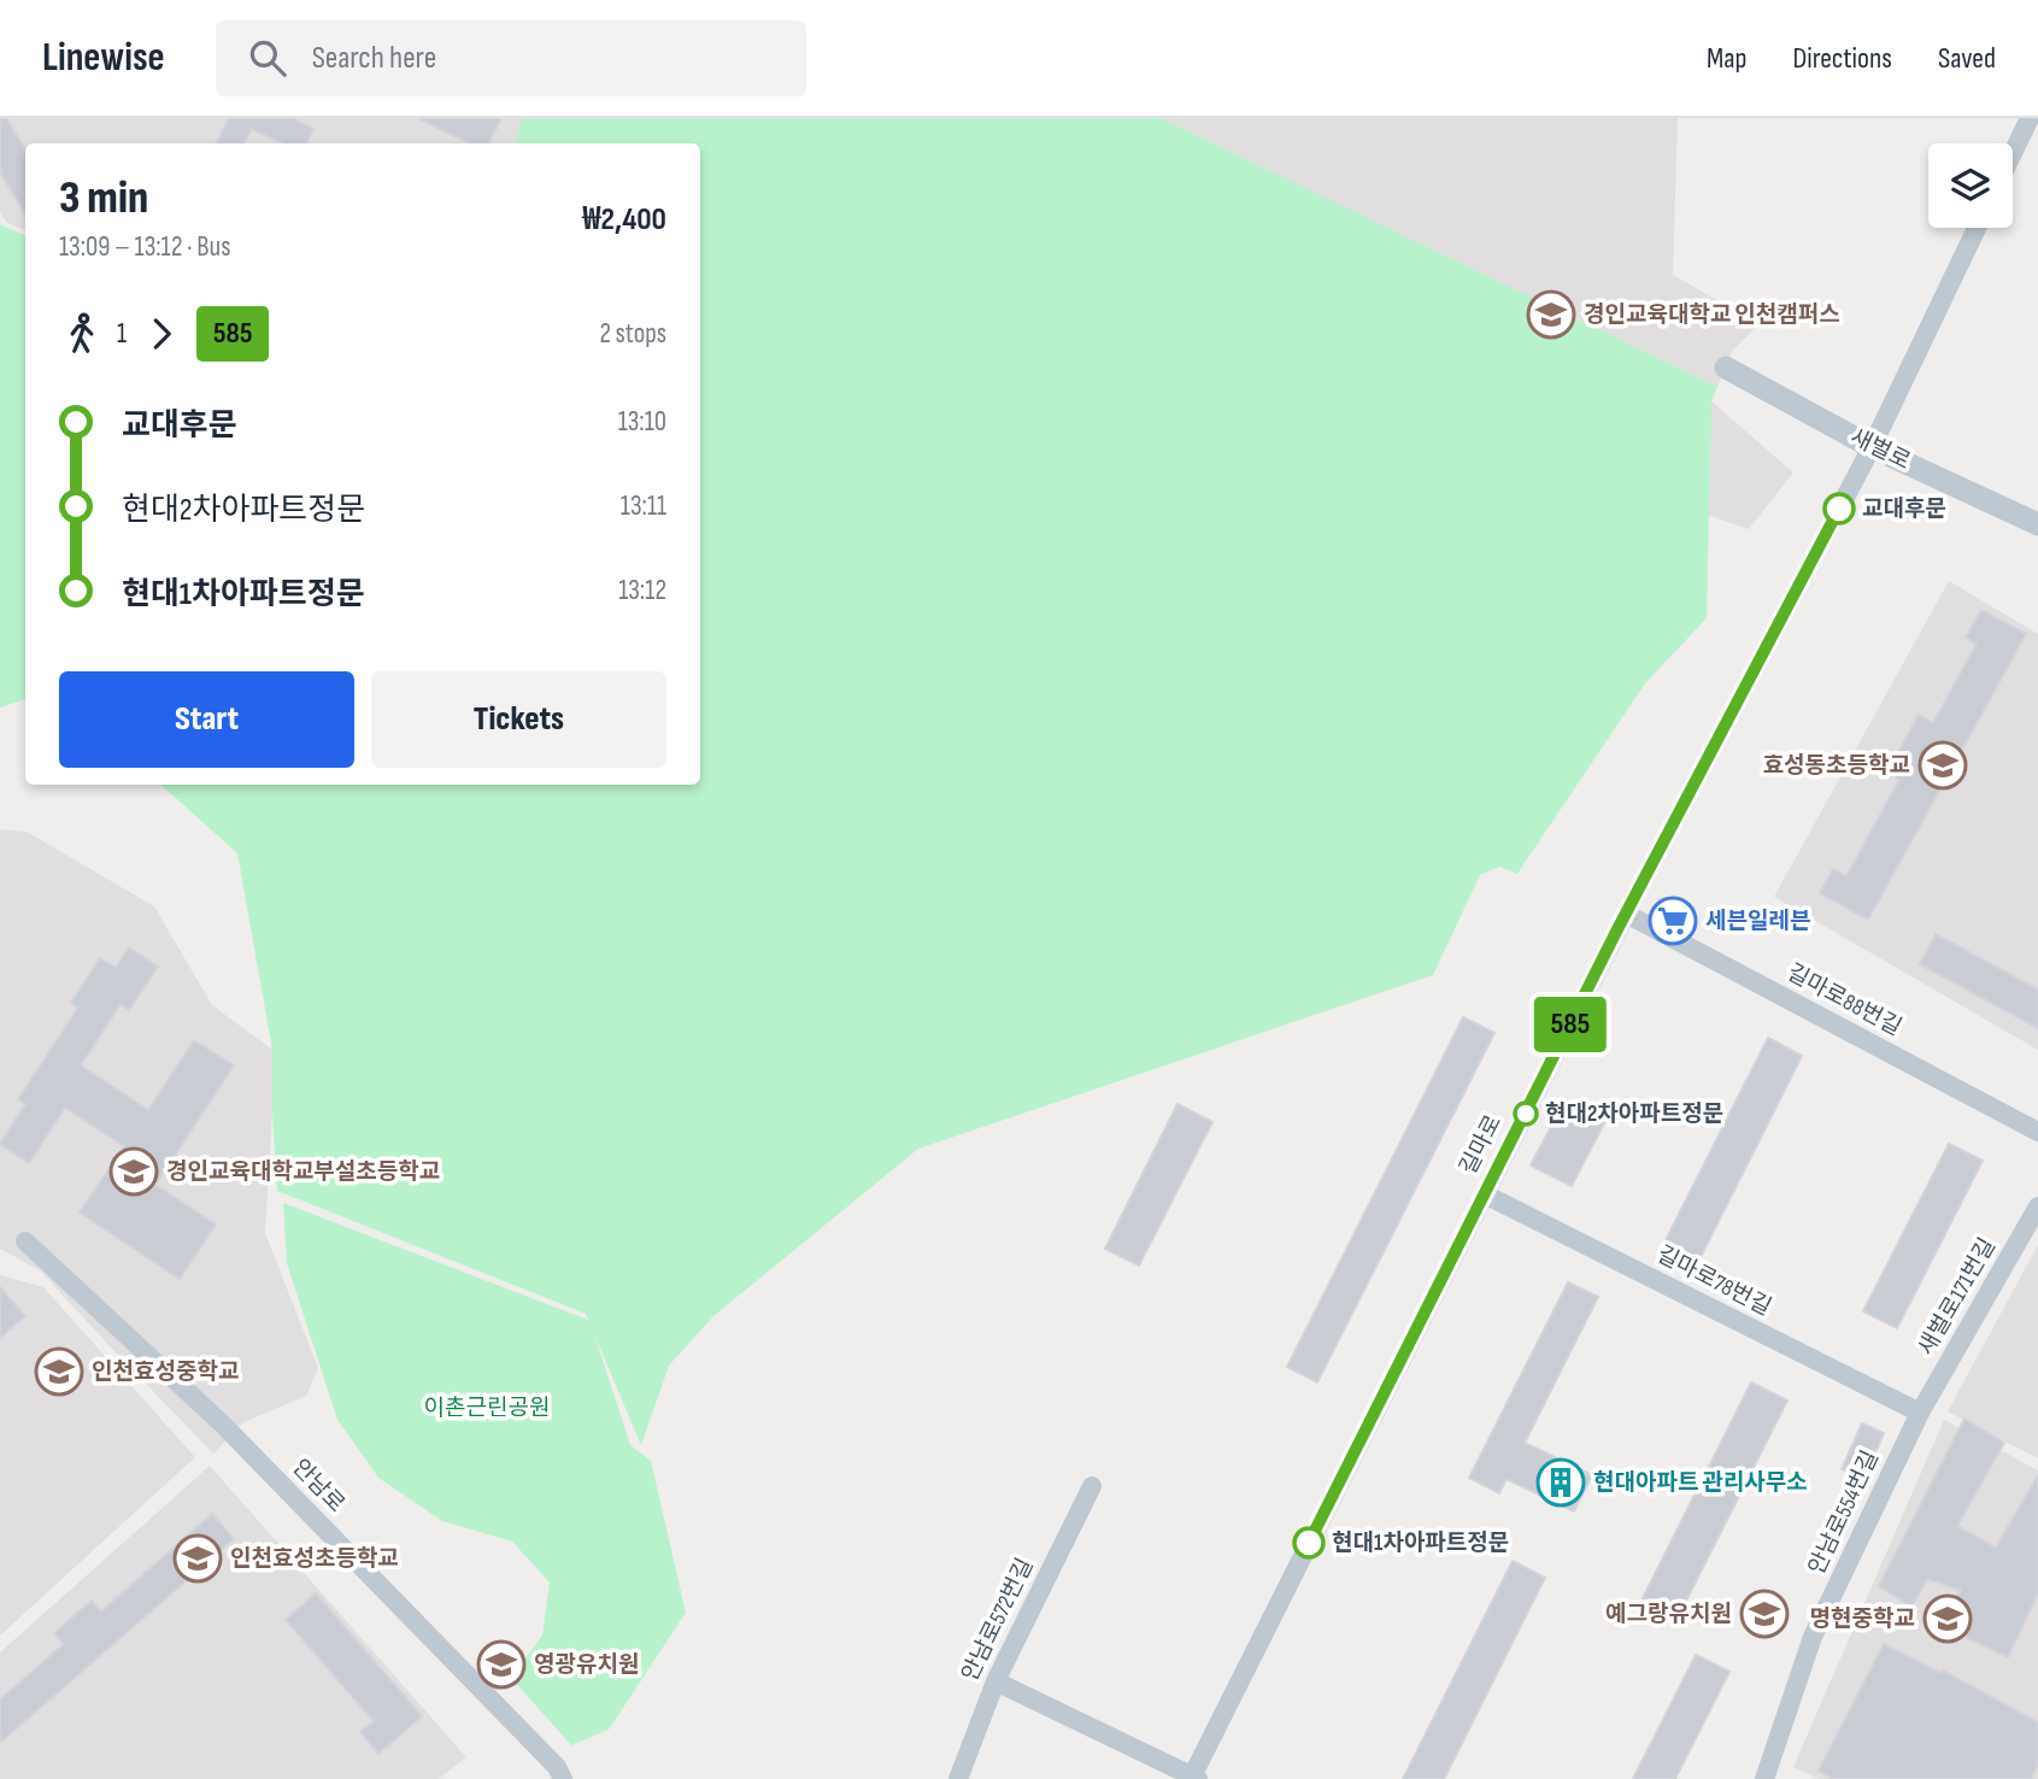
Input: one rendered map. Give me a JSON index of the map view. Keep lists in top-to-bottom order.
{
  "streets": {
    "street": [
      "새벌로",
      "길마로88번길",
      "길마로",
      "길마로78번길",
      "새벌로171번길",
      "안남로",
      "안남로554번길",
      "안남로572번길"
    ]
  },
  "crossings": [
    ["새벌로", "길마로"],
    ["길마로88번길", "길마로"],
    ["길마로", "길마로78번길"],
    ["길마로78번길", "새벌로171번길"],
    ["길마로78번길", "안남로554번길"],
    ["새벌로171번길", "안남로554번길"]
  ],
  "parks": ["이촌근린공원"],
  "places": {
    "school or university": [
      "경인교육대학교 인천캠퍼스",
      "효성동초등학교",
      "경인교육대학교부설초등학교",
      "인천효성중학교",
      "인천효성초등학교",
      "예그랑유치원",
      "명현중학교",
      "영광유치원"
    ],
    "other": ["교대후문", "현대2차아파트정문", "현대1차아파트정문"],
    "supermarket": ["세븐일레븐"],
    "building": ["현대아파트 관리사무소"]
  },
  "lines": ["bus line 585"],
  "page": {
    "header": "Linewise",
    "search": "Search here",
    "nav": ["Map", "Directions", "Saved"],
    "on_map": "585",
    "heading": ["3 min", "13:09 – 13:12 · Bus", "₩2,400"],
    "legs": ["1", "585", "2 stops"],
    "list": [
      {
        "name": "교대후문",
        "value": "13:10"
      },
      {
        "name": "현대2차아파트정문",
        "value": "13:11"
      },
      {
        "name": "현대1차아파트정문",
        "value": "13:12"
      }
    ],
    "buttons": ["Start", "Tickets"]
  }
}
